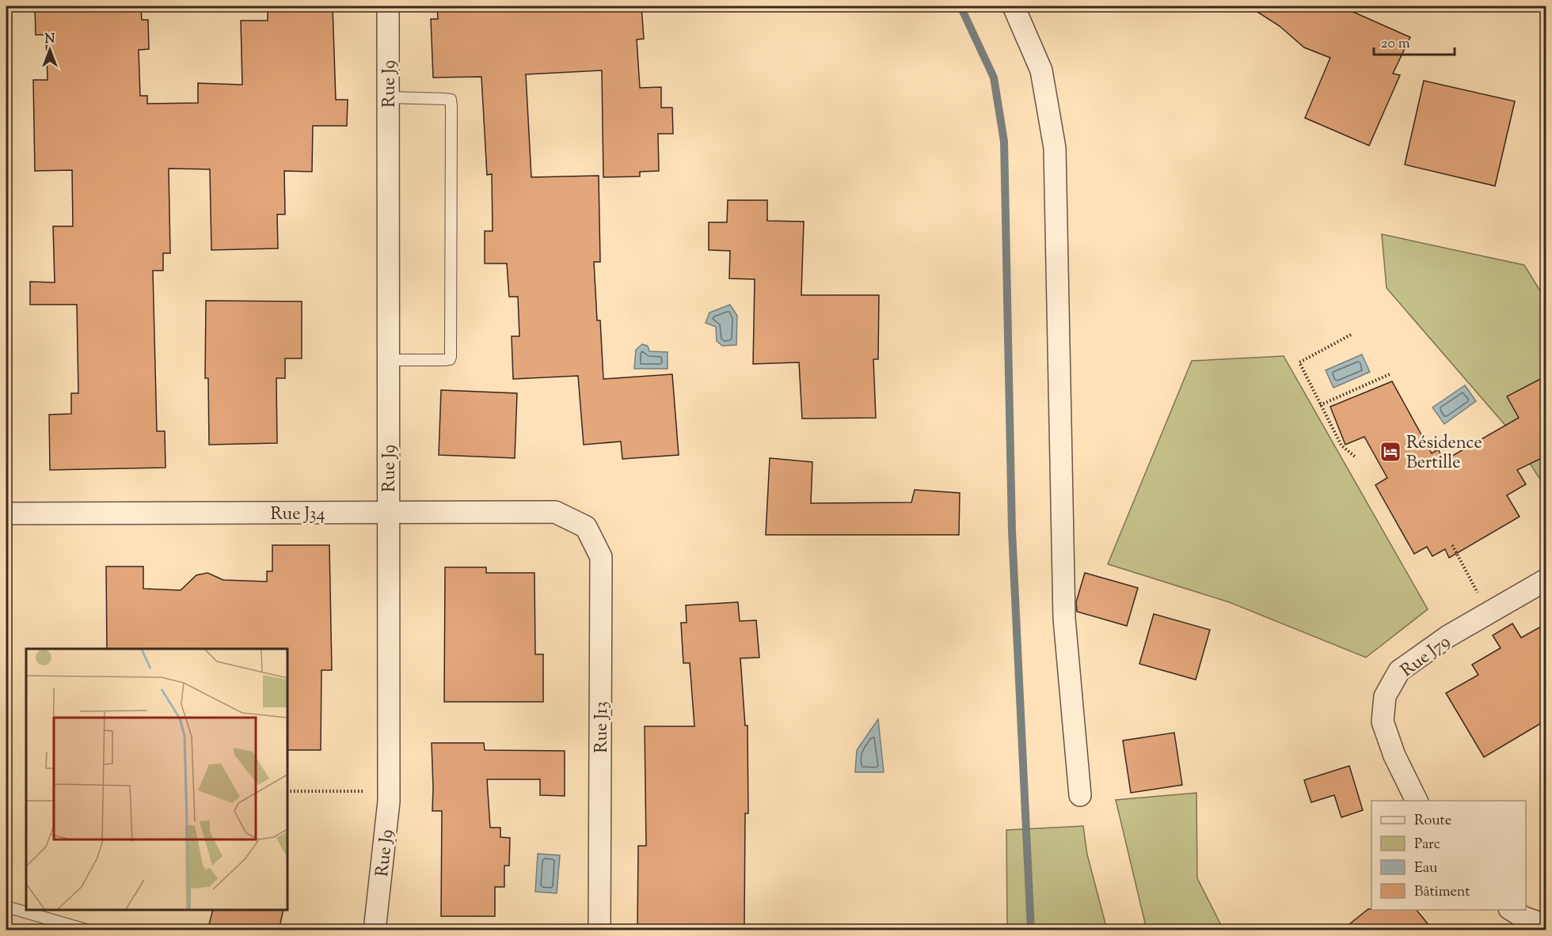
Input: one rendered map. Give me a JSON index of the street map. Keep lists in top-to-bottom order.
{
  "streets": {
    "street": [
      "Rue J9",
      "Rue J34",
      "Rue J79",
      "Rue J13"
    ]
  },
  "crossings": [
    ["Rue J9", "Rue J34"],
    ["Rue J34", "Rue J13"]
  ],
  "places": {
    "hotel": ["Résidence Bertille"]
  },
  "legend": [
    "Route",
    "Parc",
    "Eau",
    "Bâtiment"
  ],
  "scale_bar": "20 m",
  "north": "top"
}
